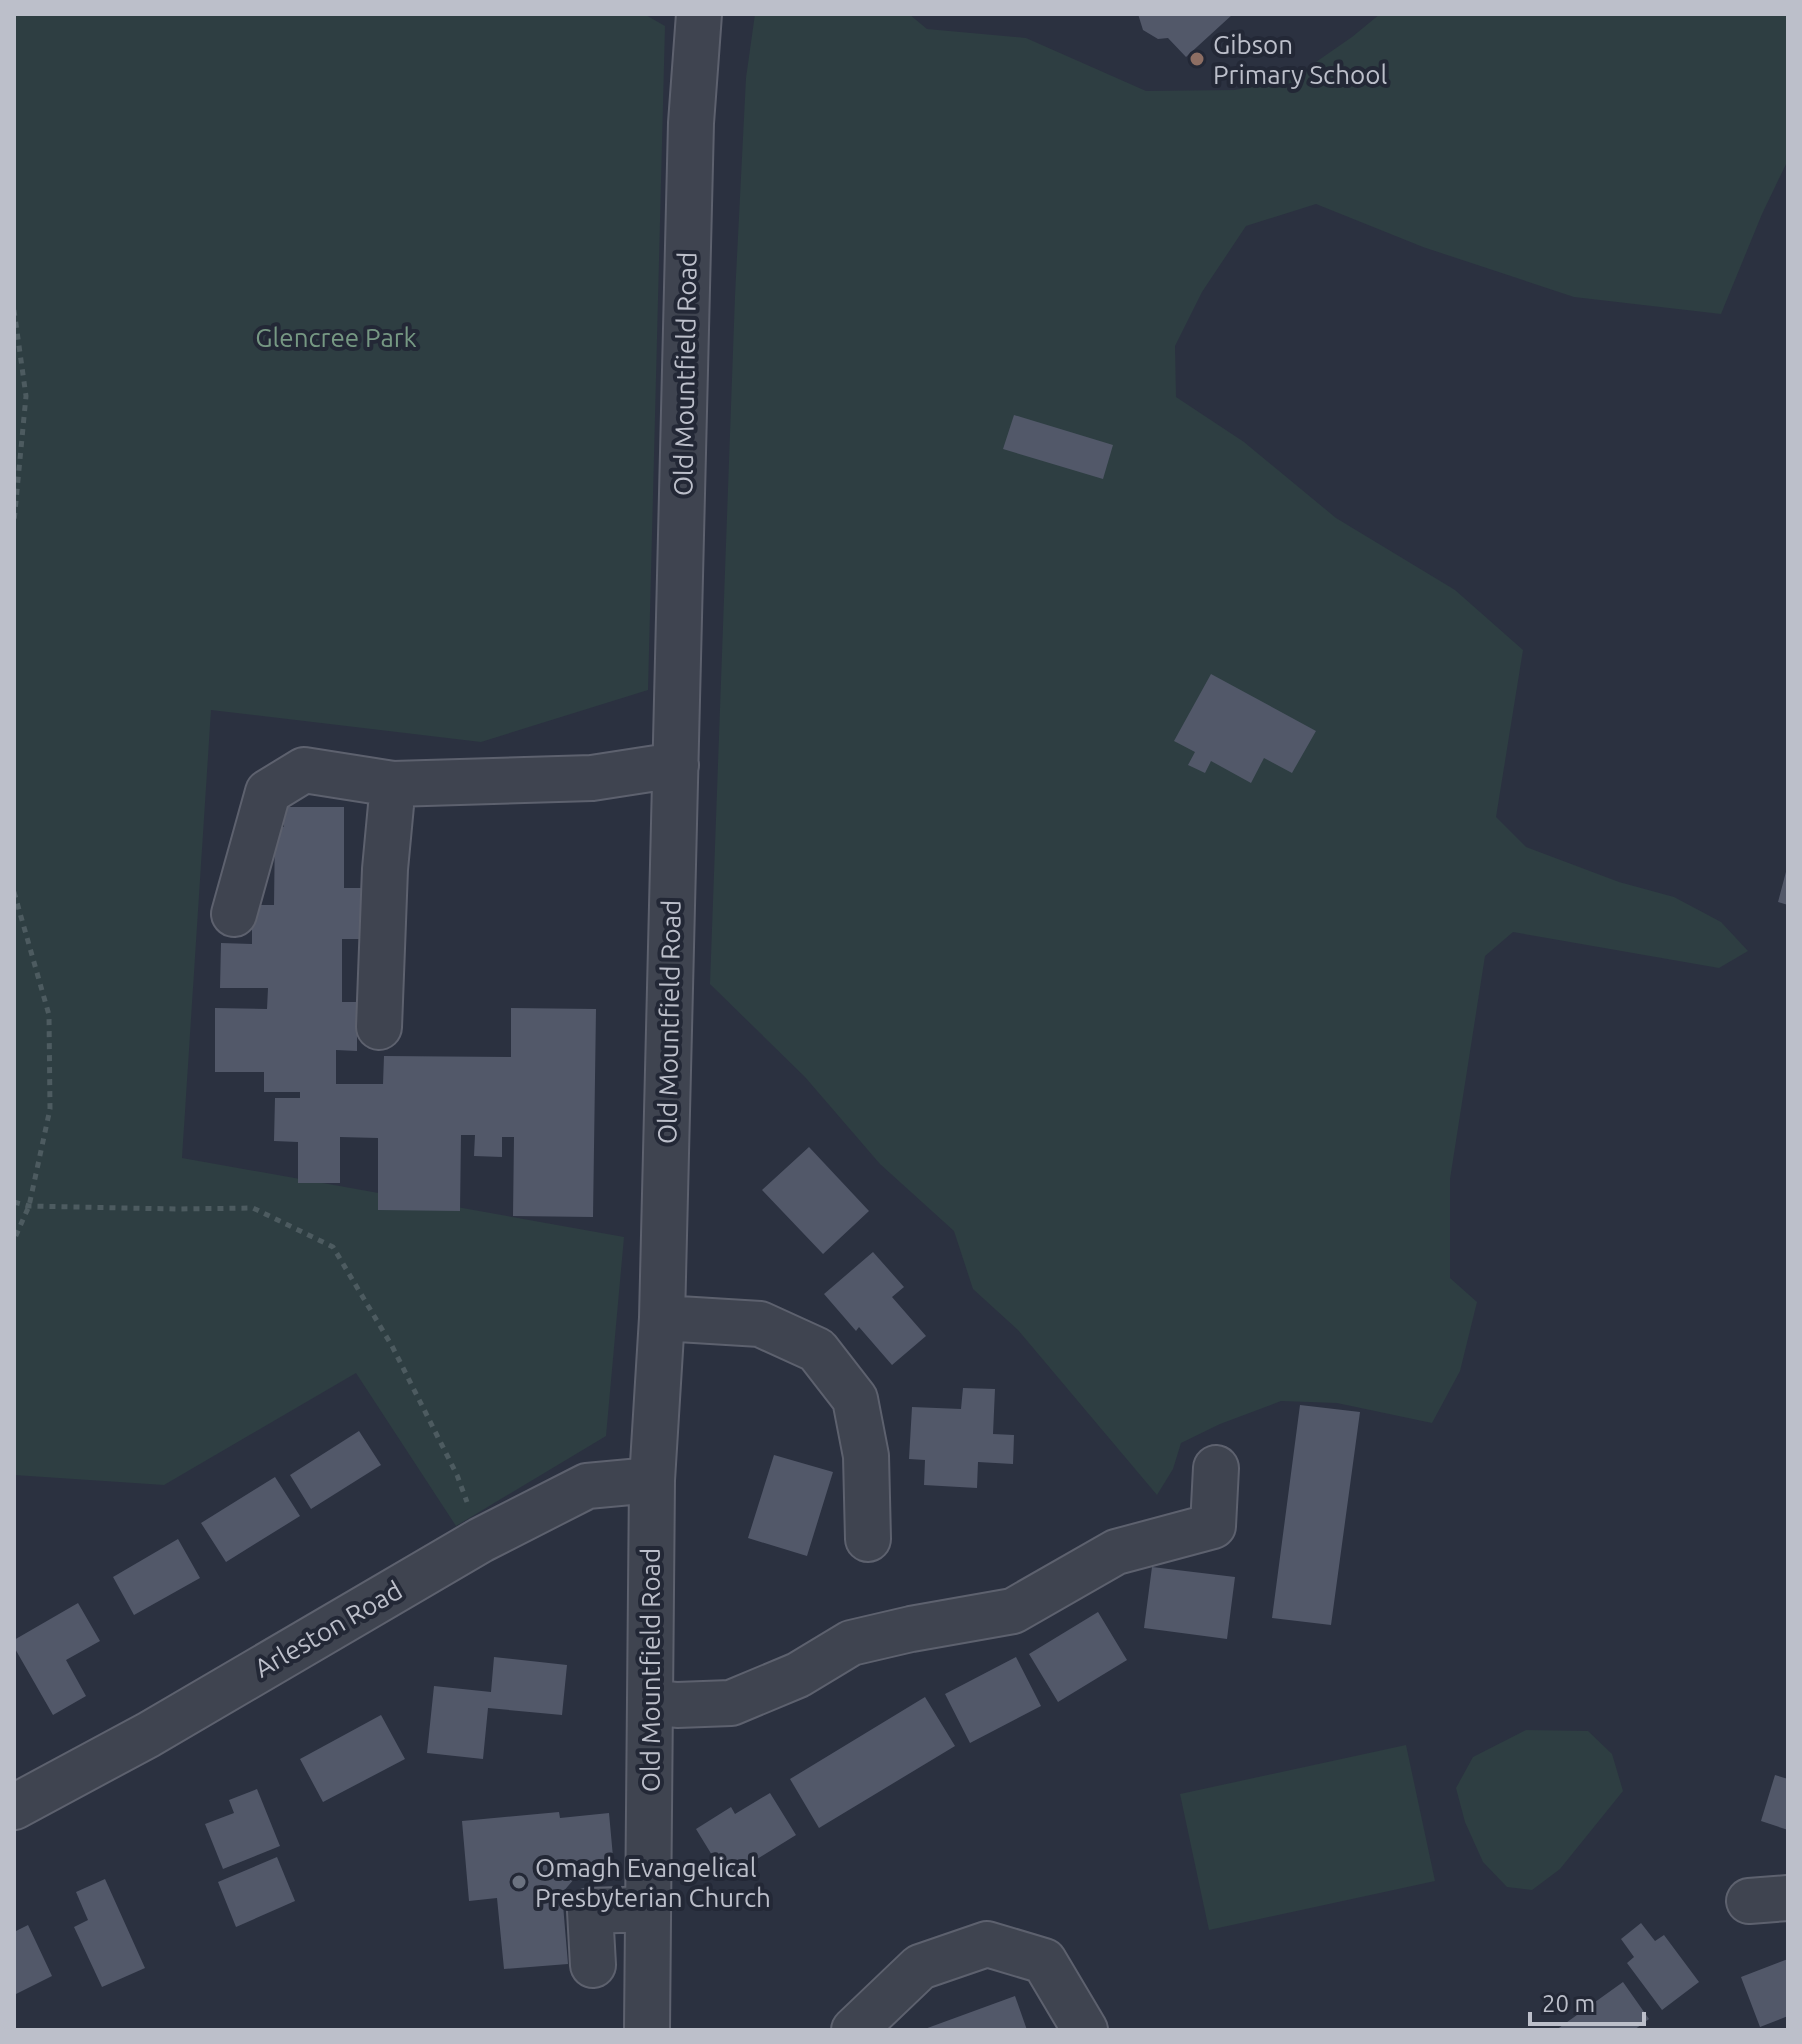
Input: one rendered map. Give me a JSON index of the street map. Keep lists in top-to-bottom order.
{
  "streets": {
    "street": ["Old Mountfield Road", "Arleston Road"]
  },
  "crossings": [
    ["Old Mountfield Road", "Arleston Road"]
  ],
  "parks": ["Glencree Park"],
  "places": ["Gibson Primary School", "Omagh Evangelical Presbyterian Church"],
  "scale_bar": "20 m"
}
